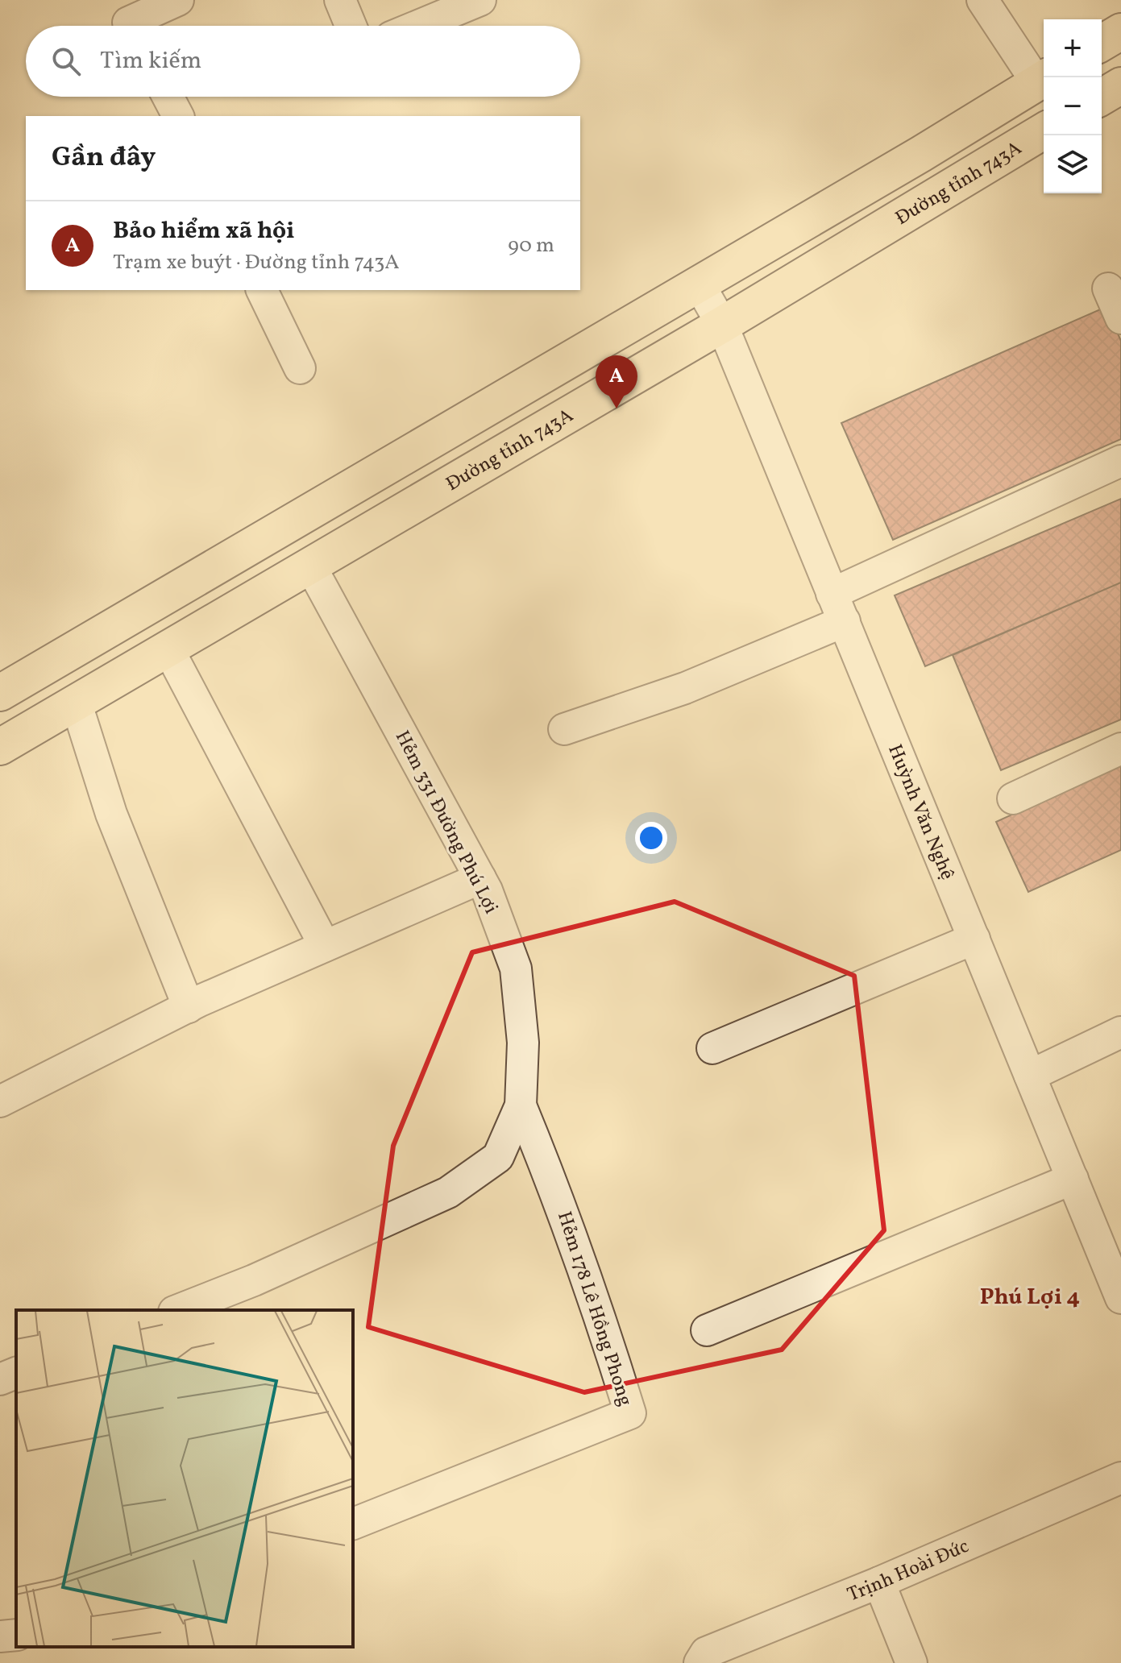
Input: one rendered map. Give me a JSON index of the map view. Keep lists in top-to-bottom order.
{
  "streets": {
    "main road": ["Đường tỉnh 743A"],
    "street": [
      "Huỳnh Văn Nghệ",
      "Hẻm 331 Đường Phú Lợi",
      "Hẻm 178 Lê Hồng Phong",
      "Trịnh Hoài Đức"
    ]
  },
  "crossings": [
    ["Đường tỉnh 743A", "Huỳnh Văn Nghệ"],
    ["Đường tỉnh 743A", "Hẻm 331 Đường Phú Lợi"],
    ["Hẻm 331 Đường Phú Lợi", "Hẻm 178 Lê Hồng Phong"]
  ],
  "districts": ["Phú Lợi 4"],
  "page": {
    "map_buttons": ["+", "−"],
    "search": "Tìm kiếm",
    "heading": "Gần đây",
    "list": [
      {
        "mark": "A",
        "name": "Bảo hiểm xã hội",
        "note": "Trạm xe buýt · Đường tỉnh 743A",
        "value": "90 m"
      }
    ],
    "pins": "A"
  }
}
